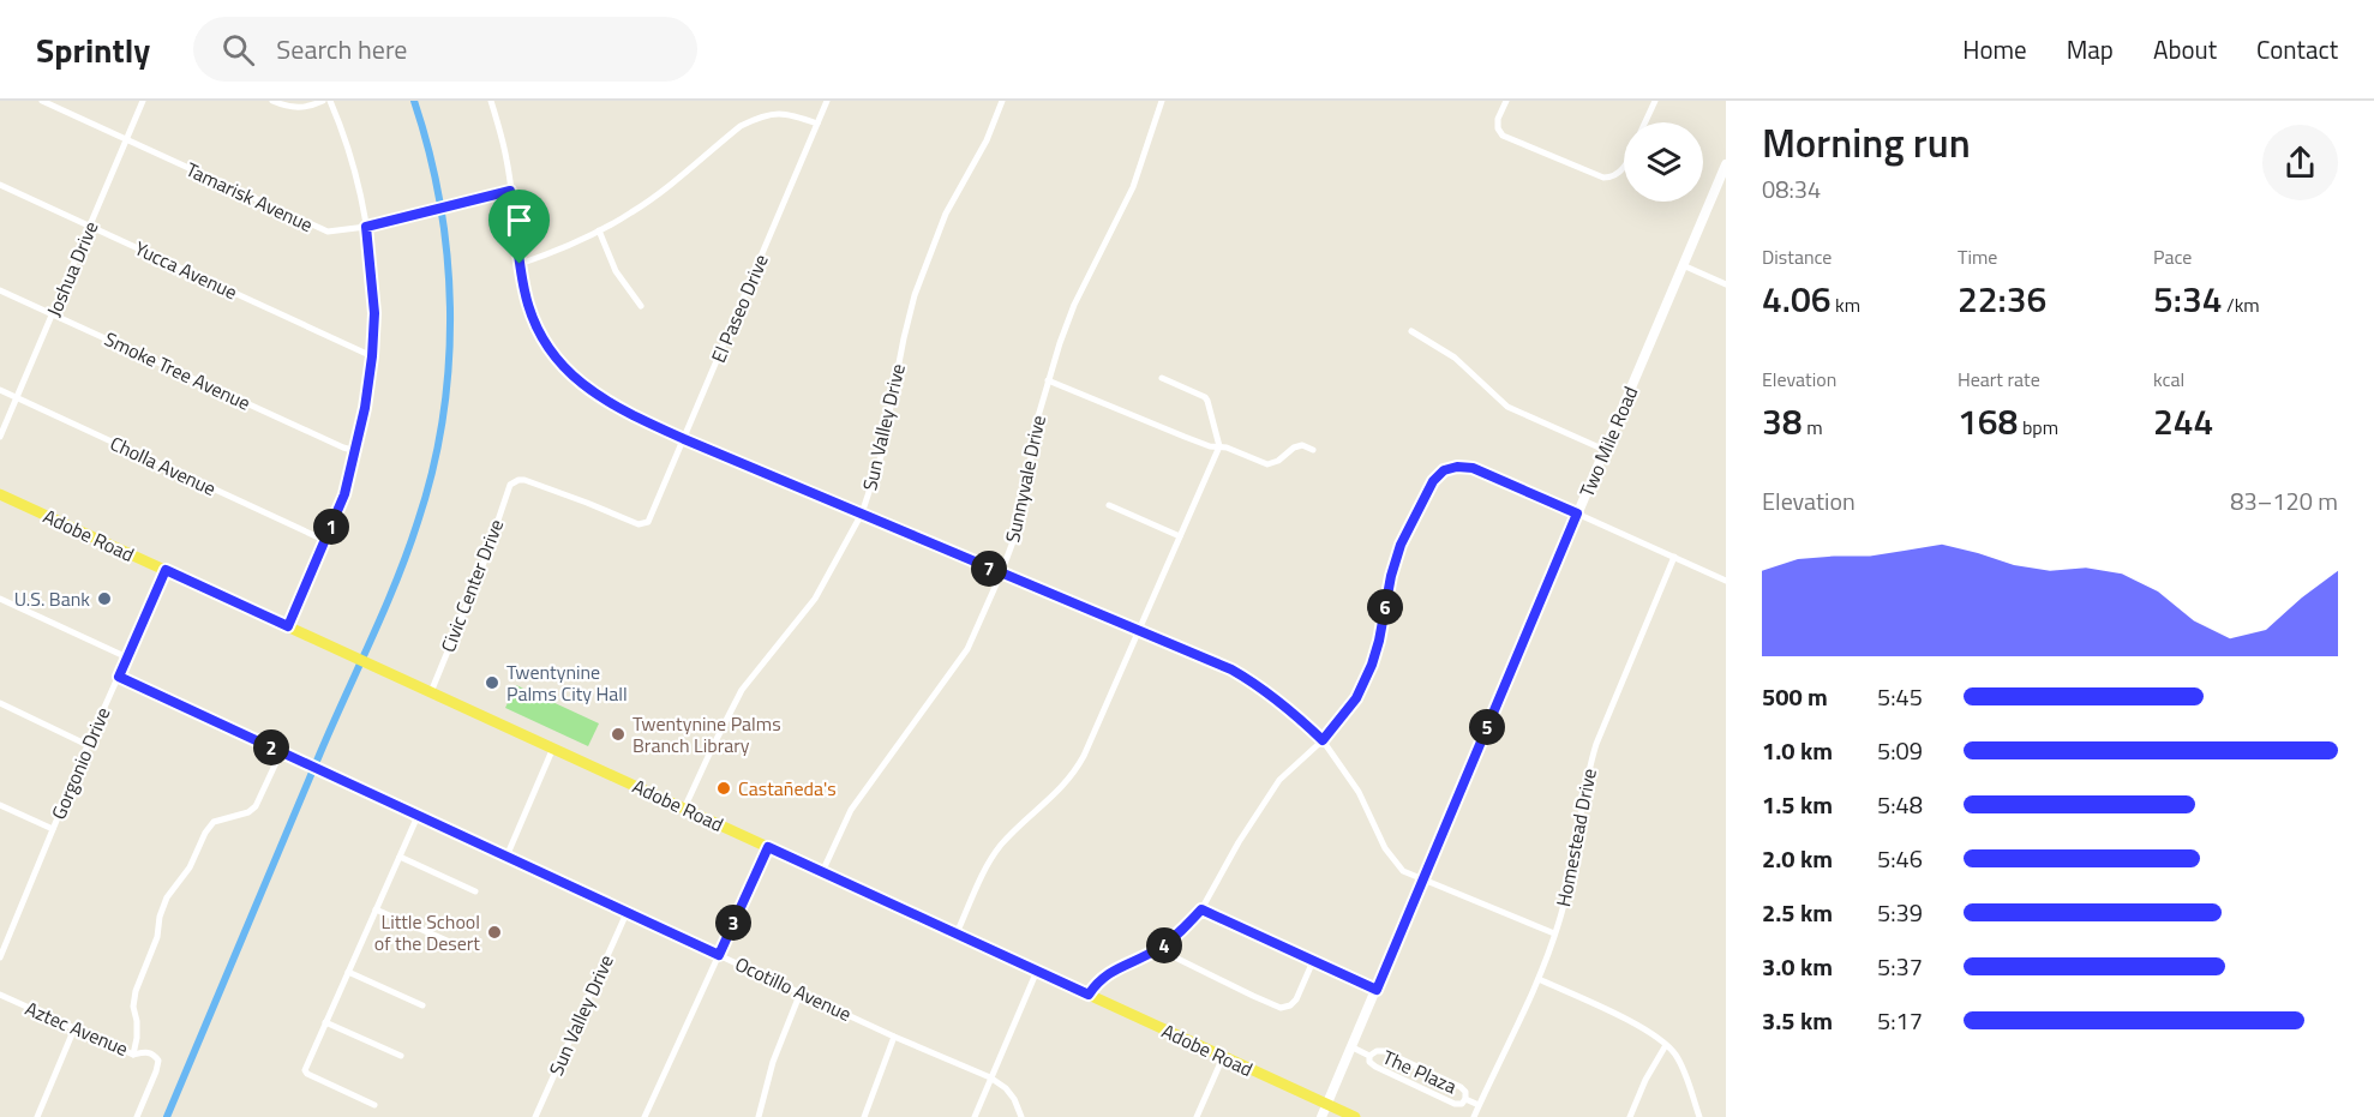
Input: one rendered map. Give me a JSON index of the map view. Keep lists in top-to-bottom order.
{
  "streets": {
    "main road": ["Two Mile Road", "Adobe Road"],
    "street": [
      "Tamarisk Avenue",
      "Joshua Drive",
      "Yucca Avenue",
      "El Paseo Drive",
      "Smoke Tree Avenue",
      "Sun Valley Drive",
      "Cholla Avenue",
      "Sunnyvale Drive",
      "Civic Center Drive",
      "Gorgonio Drive",
      "Homestead Drive",
      "Ocotillo Avenue",
      "Aztec Avenue",
      "The Plaza"
    ]
  },
  "crossings": [
    ["Tamarisk Avenue", "Joshua Drive"],
    ["Joshua Drive", "Yucca Avenue"],
    ["Joshua Drive", "Smoke Tree Avenue"],
    ["Joshua Drive", "Cholla Avenue"],
    ["El Paseo Drive", "Civic Center Drive"],
    ["Sun Valley Drive", "Adobe Road"],
    ["Sun Valley Drive", "Ocotillo Avenue"],
    ["Two Mile Road", "Adobe Road"],
    ["Two Mile Road", "The Plaza"],
    ["Sunnyvale Drive", "Adobe Road"],
    ["Adobe Road", "Civic Center Drive"],
    ["Adobe Road", "Gorgonio Drive"],
    ["Gorgonio Drive", "Ocotillo Avenue"],
    ["Homestead Drive", "The Plaza"]
  ],
  "places": [
    "U.S. Bank",
    "Twentynine Palms City Hall",
    "Twentynine Palms Branch Library",
    "Castañeda's",
    "Little School of the Desert"
  ],
  "page": {
    "header": "Sprintly",
    "search": "Search here",
    "nav": [
      "Home",
      "Map",
      "About",
      "Contact"
    ],
    "heading": ["Morning run", "08:34"],
    "stats": [
      ["Distance", "4.06 km"],
      ["Time", "22:36"],
      ["Pace", "5:34 /km"],
      ["Elevation", "38 m"],
      ["Heart rate", "168 bpm"],
      ["kcal", "244"]
    ],
    "chart": ["Elevation", "83–120 m"],
    "pins": [
      "1",
      "7",
      "6",
      "5",
      "2",
      "3",
      "4"
    ],
    "list": [
      {
        "name": "500 m",
        "note": "5:45"
      },
      {
        "name": "1.0 km",
        "note": "5:09"
      },
      {
        "name": "1.5 km",
        "note": "5:48"
      },
      {
        "name": "2.0 km",
        "note": "5:46"
      },
      {
        "name": "2.5 km",
        "note": "5:39"
      },
      {
        "name": "3.0 km",
        "note": "5:37"
      },
      {
        "name": "3.5 km",
        "note": "5:17"
      }
    ]
  }
}
